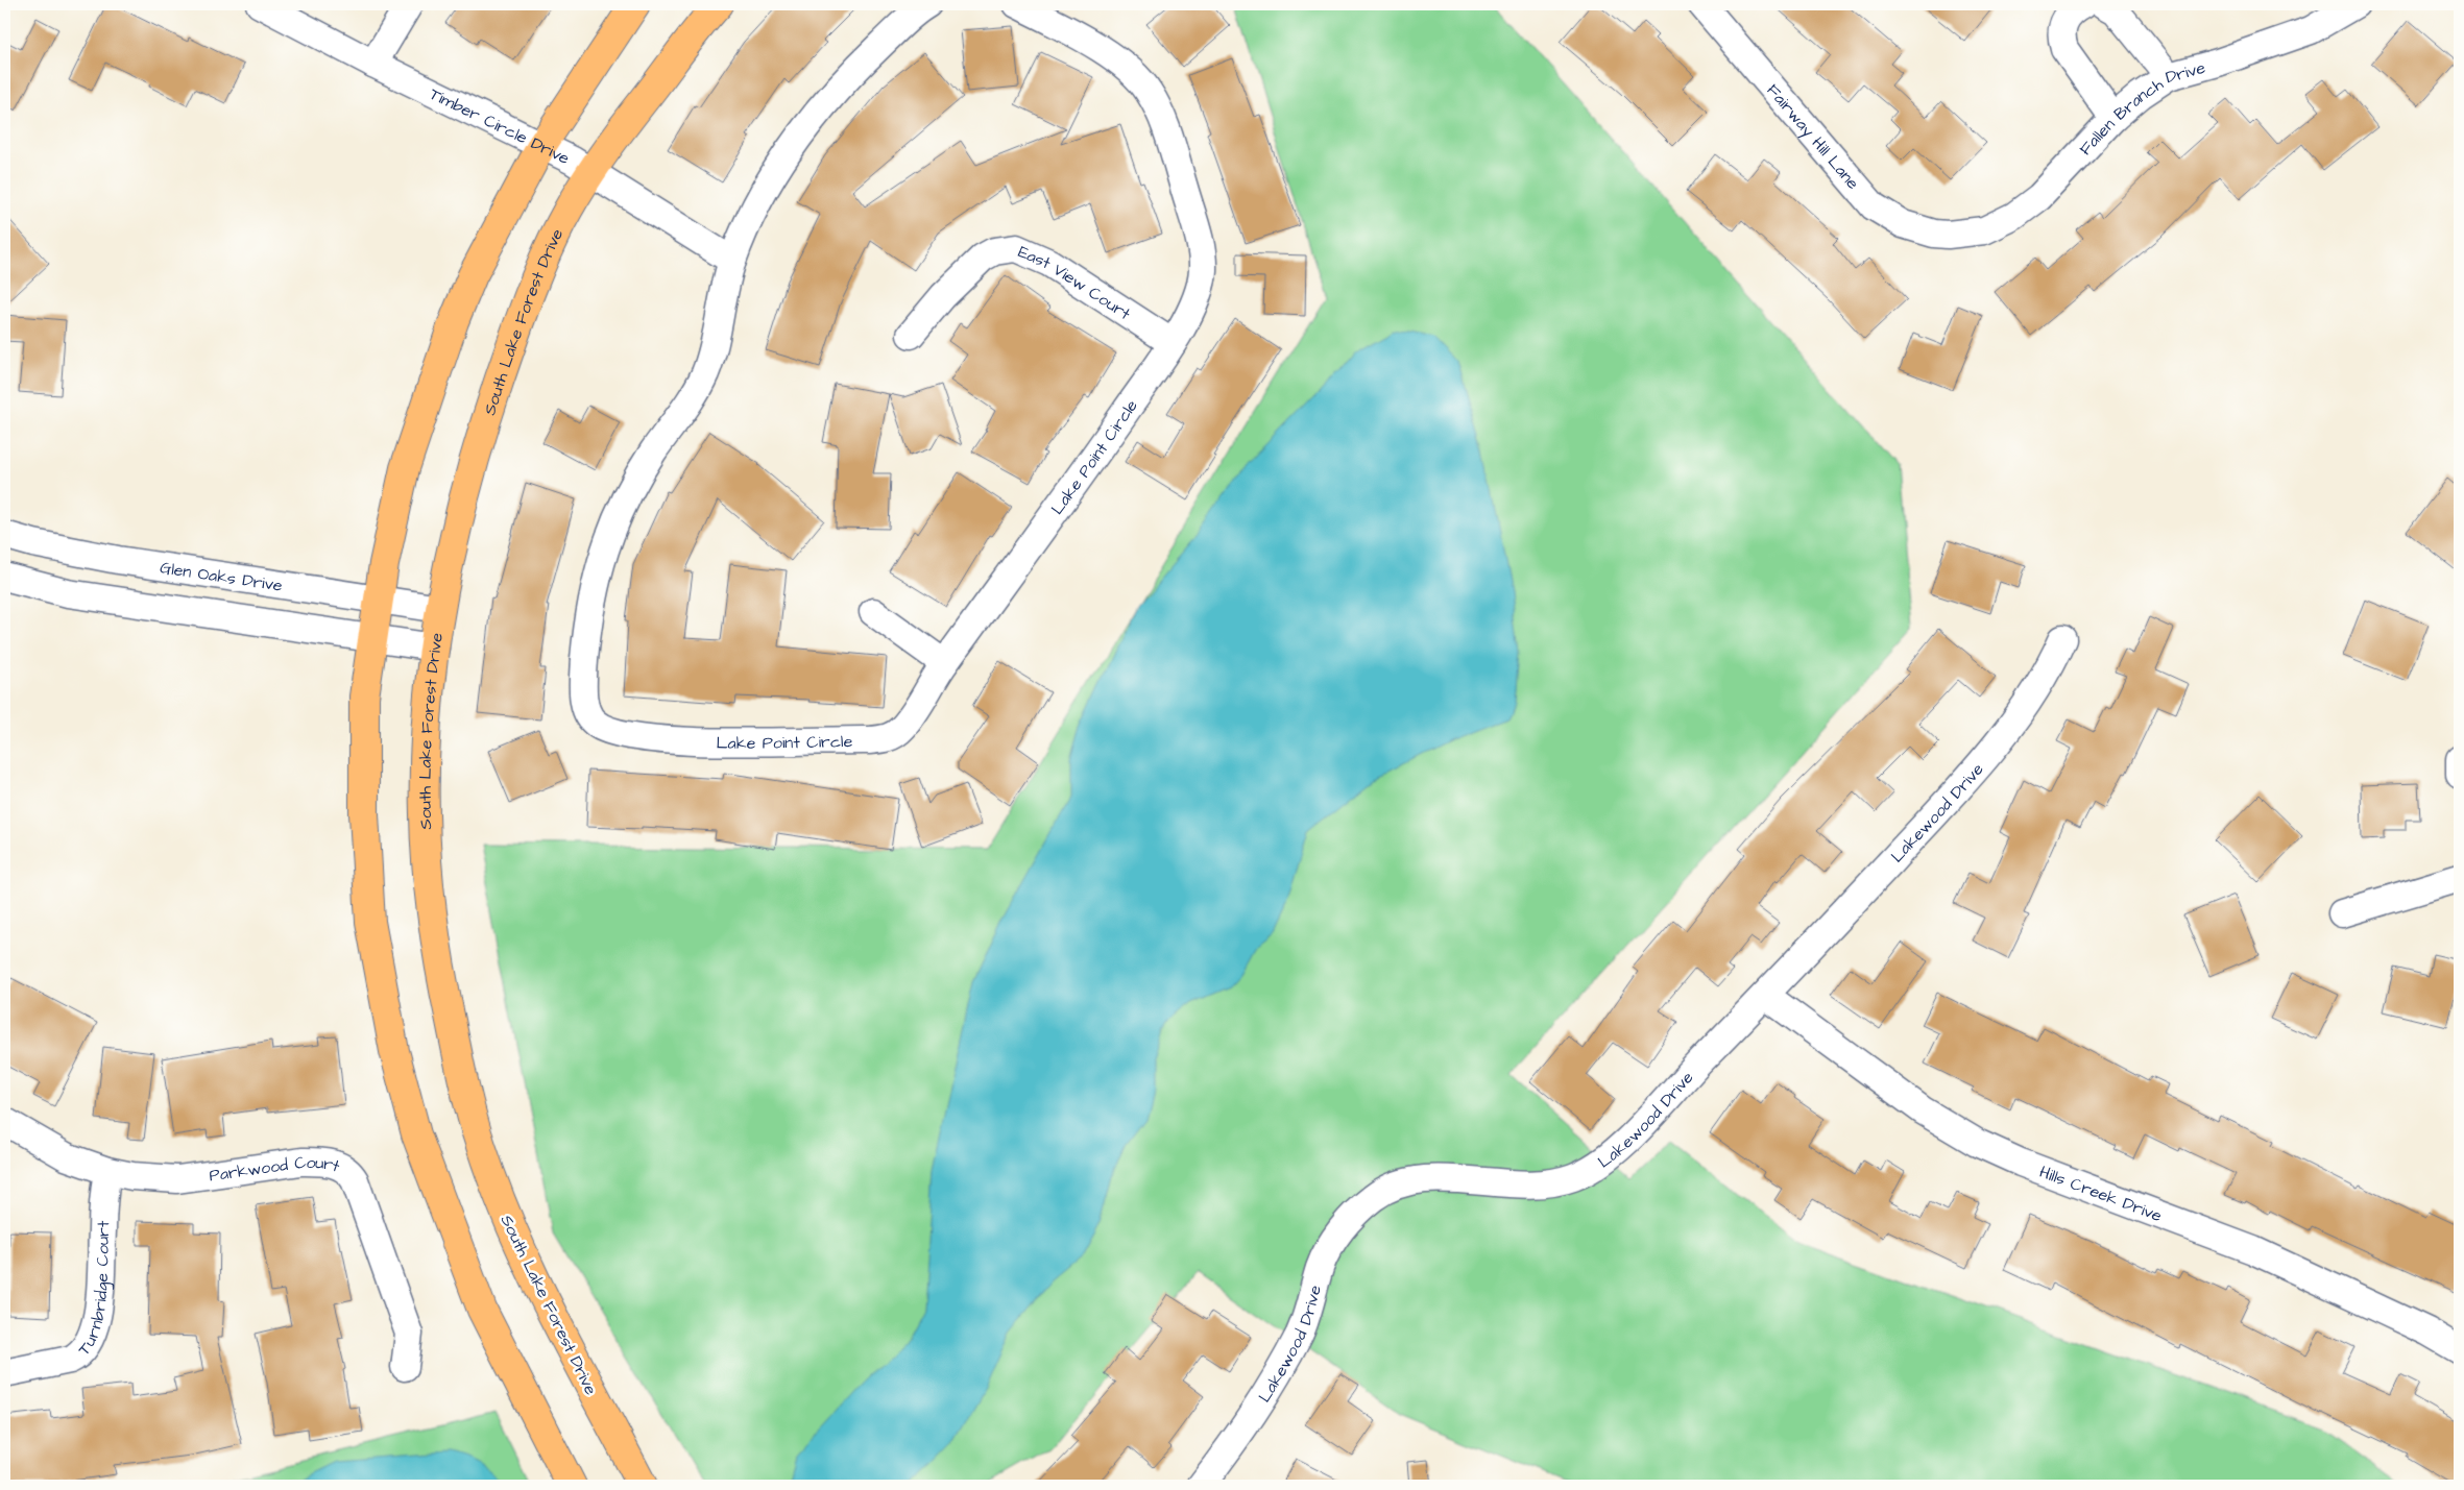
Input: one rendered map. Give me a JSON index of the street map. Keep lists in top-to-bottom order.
{
  "streets": {
    "main road": ["South Lake Forest Drive"],
    "street": [
      "Fallen Branch Drive",
      "Timber Circle Drive",
      "Fairway Hill Lane",
      "East View Court",
      "Lake Point Circle",
      "Glen Oaks Drive",
      "Lakewood Drive",
      "Parkwood Court",
      "Hills Creek Drive",
      "Turnbridge Court"
    ]
  },
  "crossings": [
    ["Fallen Branch Drive", "Fairway Hill Lane"],
    ["Timber Circle Drive", "South Lake Forest Drive"],
    ["Timber Circle Drive", "Lake Point Circle"],
    ["East View Court", "Lake Point Circle"],
    ["South Lake Forest Drive", "Glen Oaks Drive"],
    ["Lakewood Drive", "Hills Creek Drive"],
    ["Parkwood Court", "Turnbridge Court"]
  ]
}
